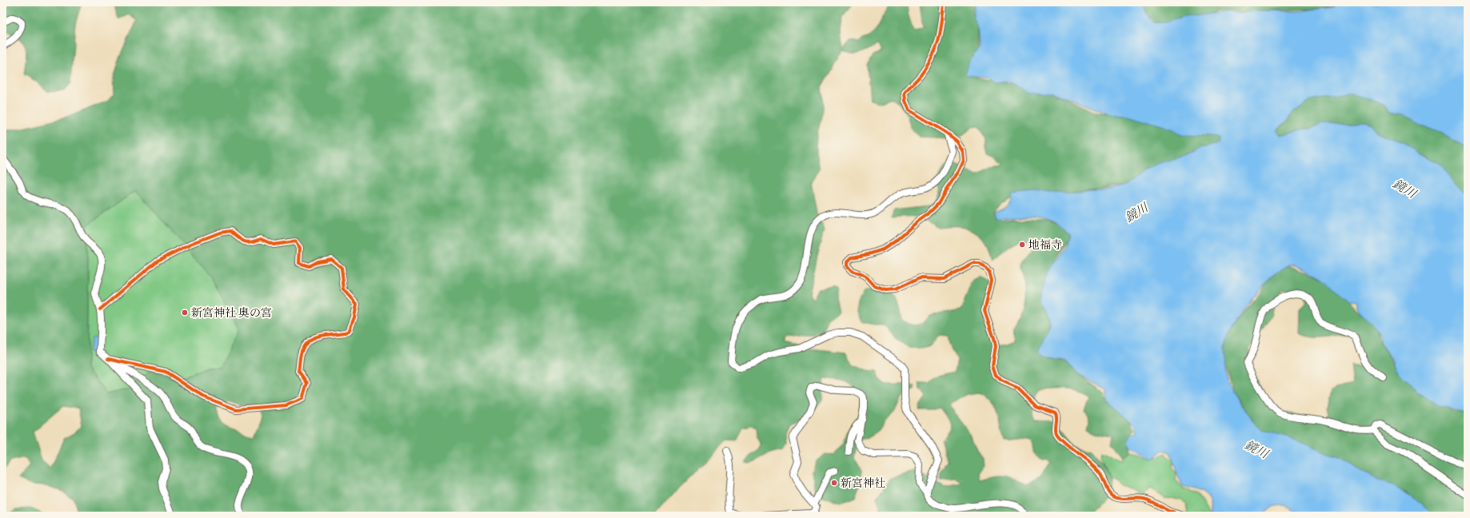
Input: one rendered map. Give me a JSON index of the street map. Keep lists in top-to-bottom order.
{
  "water": ["鏡川"],
  "places": ["地福寺", "新宮神社 奥の宮", "新宮神社"]
}
